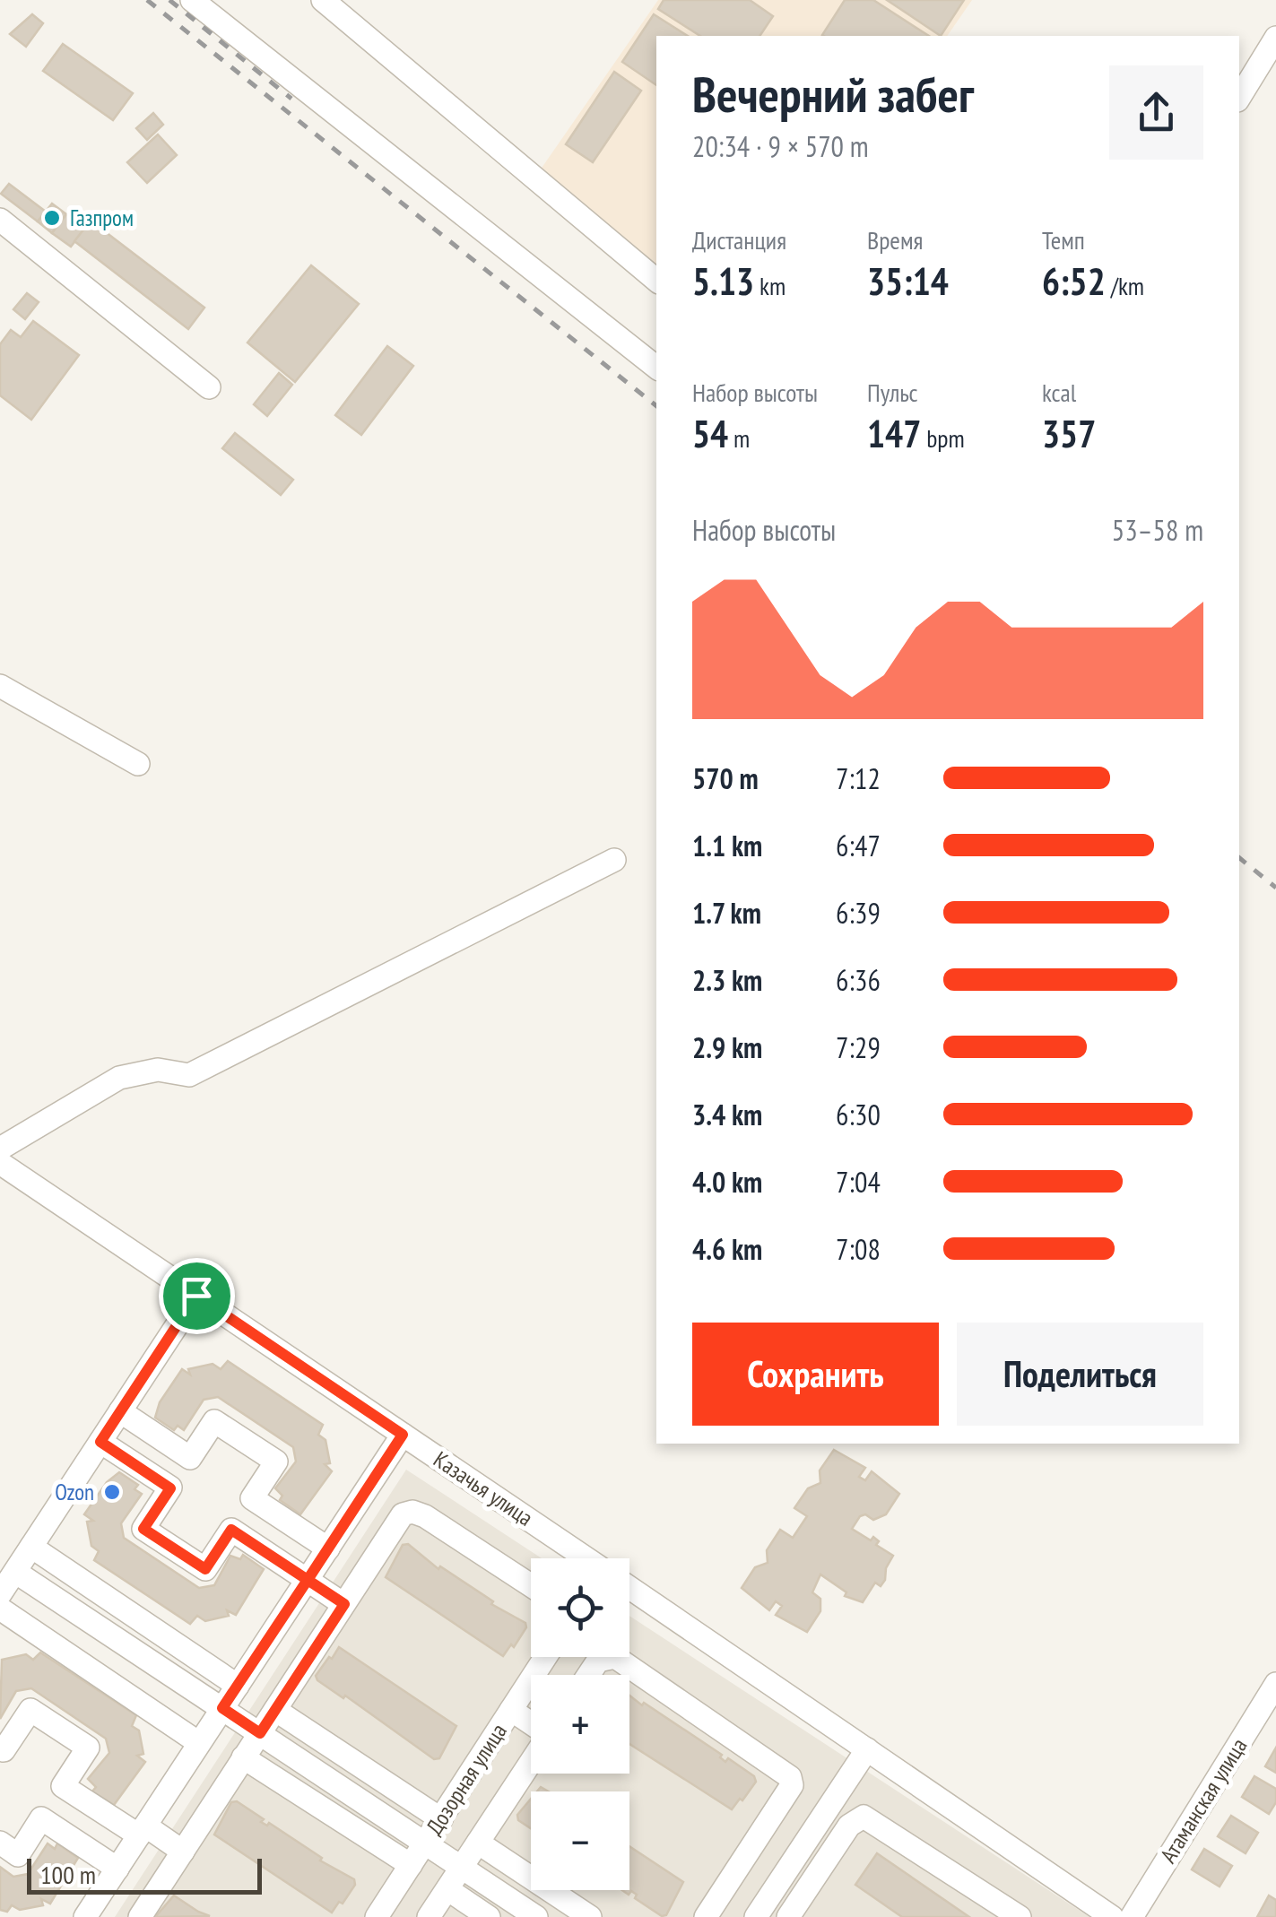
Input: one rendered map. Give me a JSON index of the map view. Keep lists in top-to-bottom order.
{
  "streets": {
    "street": ["Казачья улица", "Дозорная улица", "Атаманская улица"]
  },
  "places": ["Газпром", "Ozon"],
  "scale_bar": "100 m",
  "page": {
    "heading": ["Вечерний забег", "20:34 · 9 × 570 m"],
    "stats": [
      ["Дистанция", "5.13 km"],
      ["Время", "35:14"],
      ["Темп", "6:52 /km"],
      ["Набор высоты", "54 m"],
      ["Пульс", "147 bpm"],
      ["kcal", "357"]
    ],
    "chart": ["Набор высоты", "53–58 m"],
    "list": [
      {
        "name": "570 m",
        "note": "7:12"
      },
      {
        "name": "1.1 km",
        "note": "6:47"
      },
      {
        "name": "1.7 km",
        "note": "6:39"
      },
      {
        "name": "2.3 km",
        "note": "6:36"
      },
      {
        "name": "2.9 km",
        "note": "7:29"
      },
      {
        "name": "3.4 km",
        "note": "6:30"
      },
      {
        "name": "4.0 km",
        "note": "7:04"
      },
      {
        "name": "4.6 km",
        "note": "7:08"
      }
    ],
    "buttons": ["Сохранить", "Поделиться"],
    "map_buttons": ["+", "−"],
    "scale": "100 m"
  }
}
